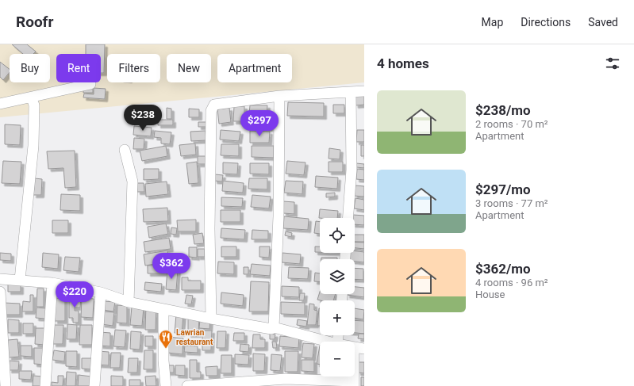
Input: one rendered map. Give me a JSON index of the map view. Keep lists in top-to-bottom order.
{
  "places": {
    "restaurant": ["Lawrian restaurant"]
  },
  "page": {
    "header": "Roofr",
    "nav": ["Map", "Directions", "Saved"],
    "heading": "4 homes",
    "chip": [
      "Buy",
      "Rent",
      "Filters",
      "New",
      "Apartment"
    ],
    "list": [
      {
        "name": "$238/mo",
        "note": "2 rooms · 70 m² · Apartment"
      },
      {
        "name": "$297/mo",
        "note": "3 rooms · 77 m² · Apartment"
      },
      {
        "name": "$362/mo",
        "note": "4 rooms · 96 m² · House"
      }
    ],
    "price": [
      "$238",
      "$297",
      "$362",
      "$220"
    ],
    "map_buttons": ["+", "−"]
  }
}
